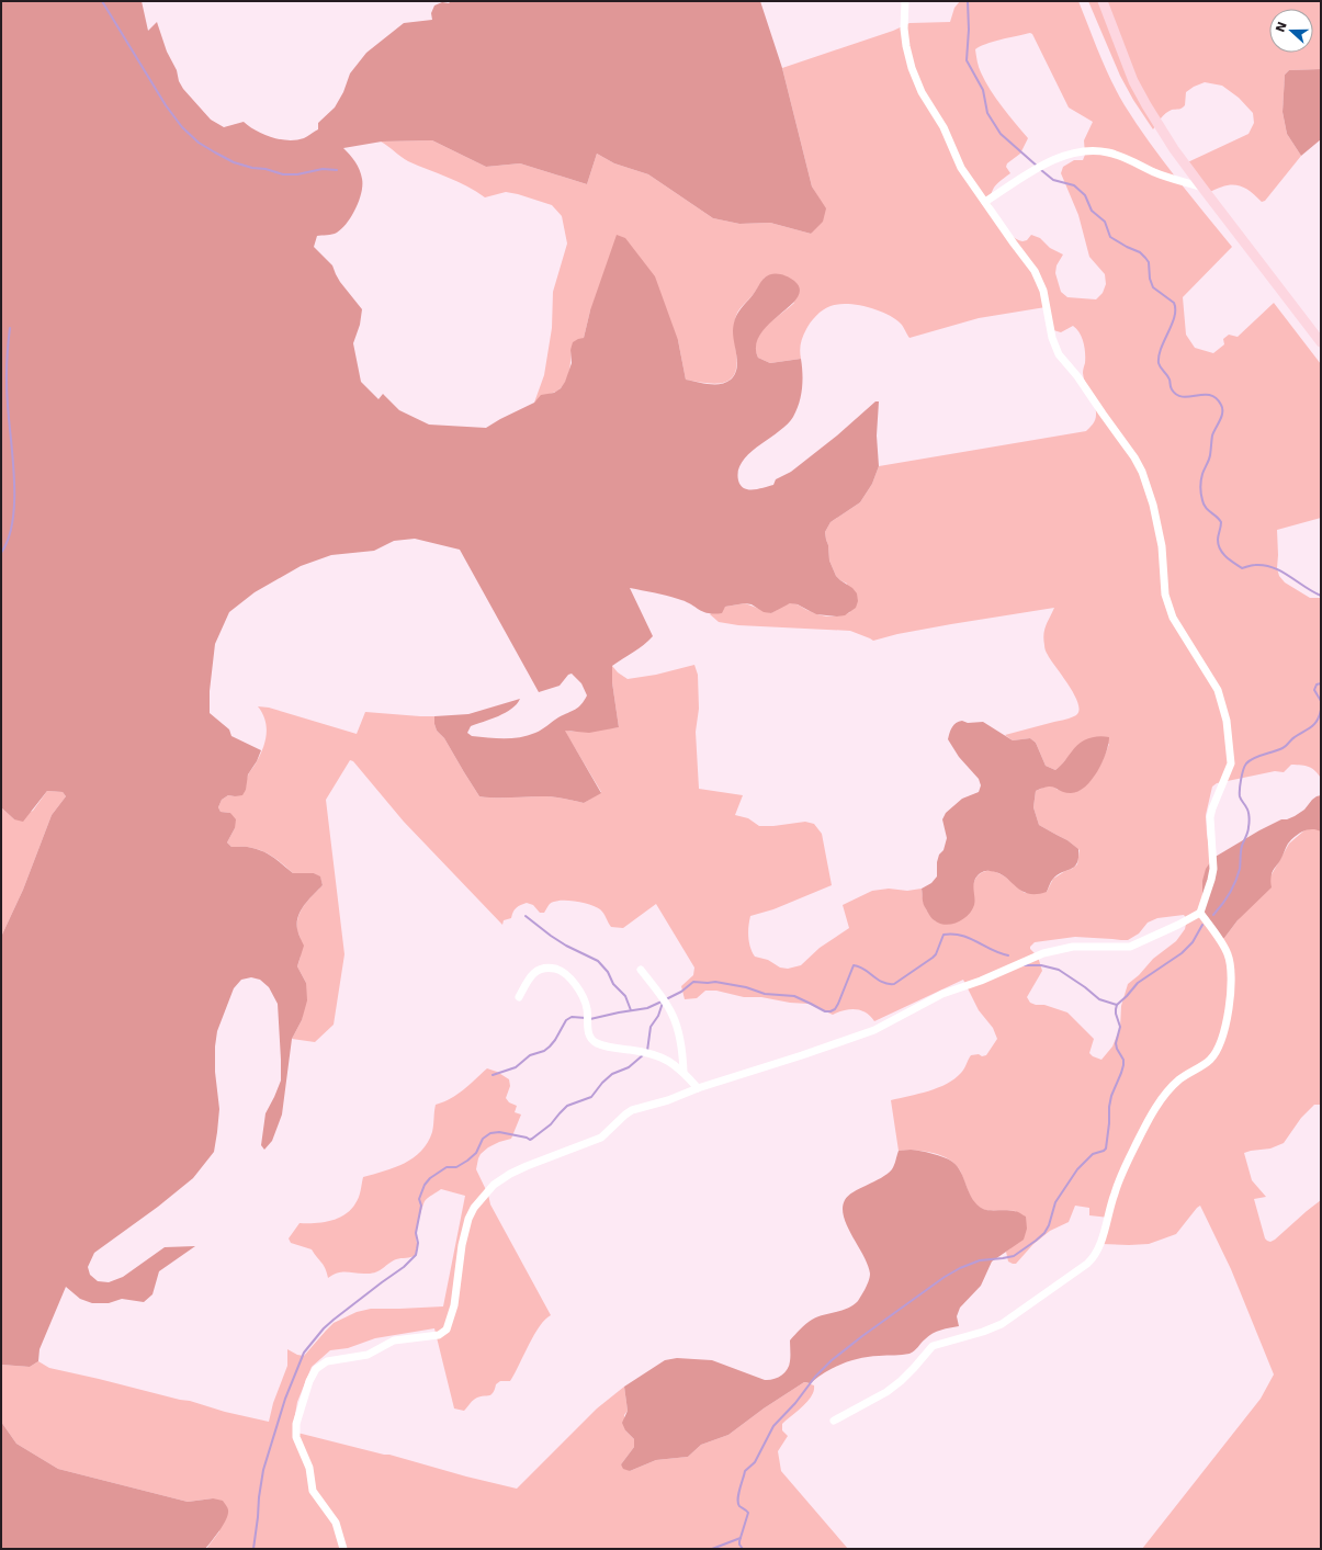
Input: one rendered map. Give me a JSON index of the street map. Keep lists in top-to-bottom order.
{
  "north": "left"
}
